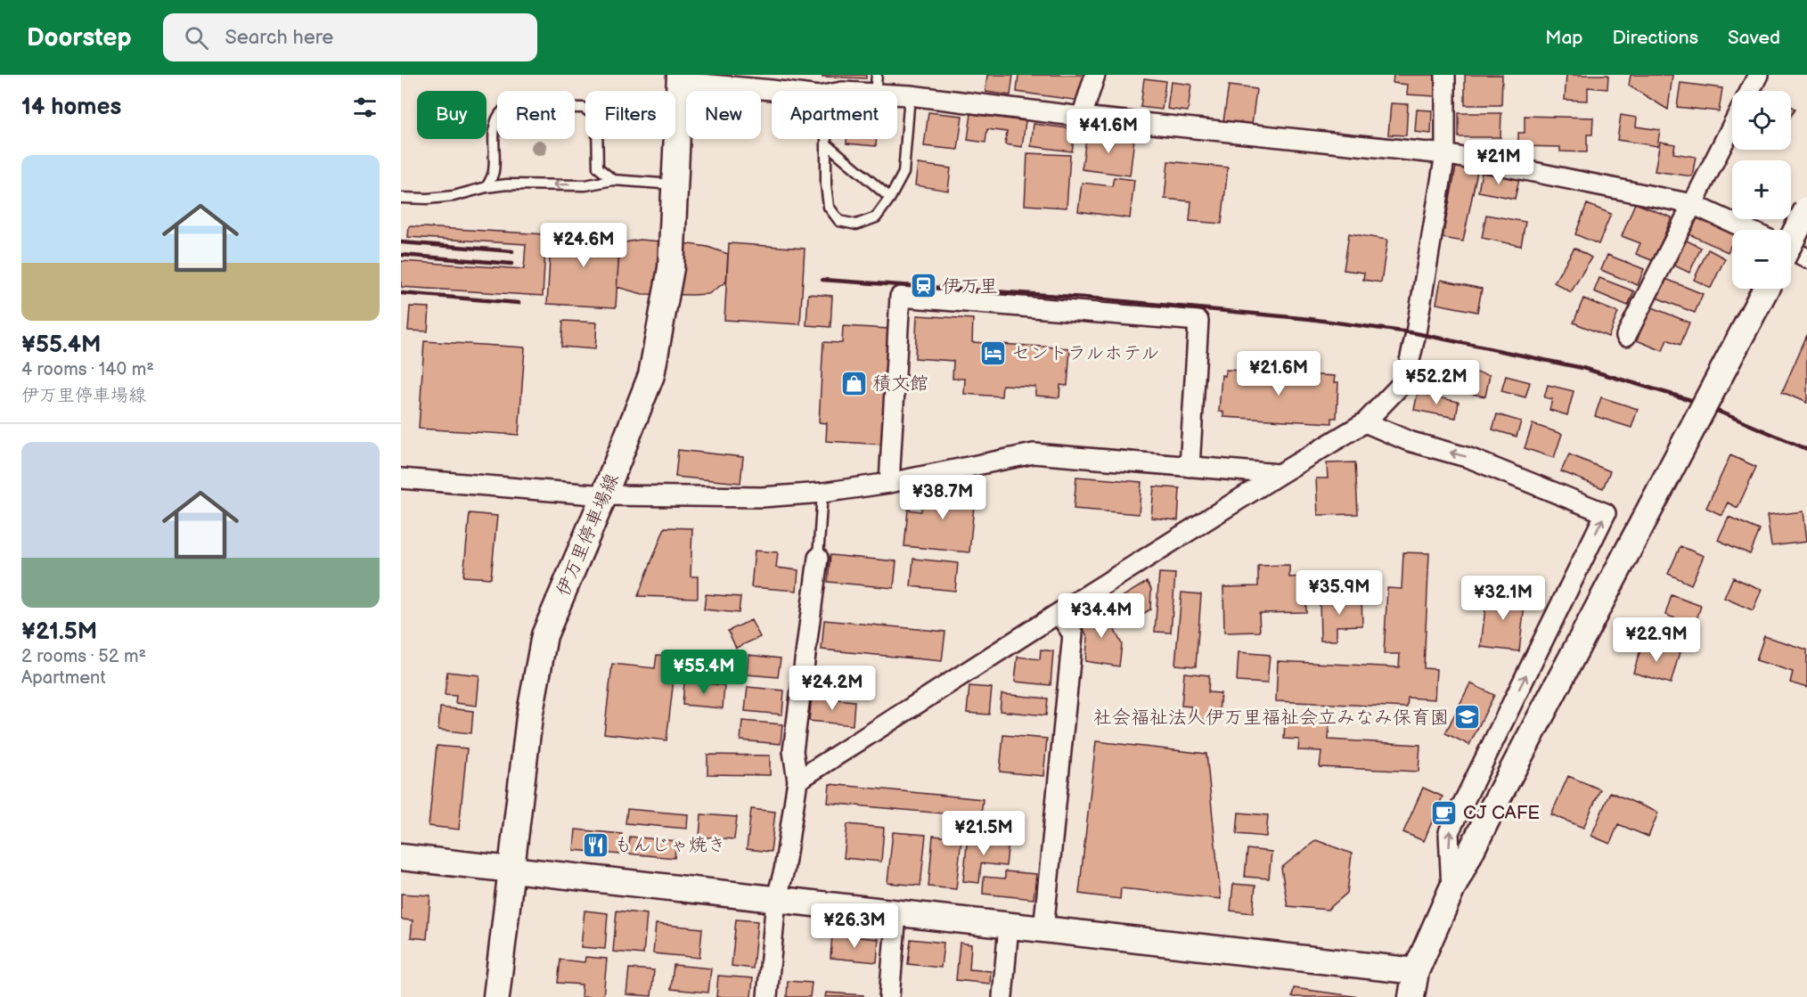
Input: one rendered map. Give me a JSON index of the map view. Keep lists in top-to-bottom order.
{
  "streets": {
    "street": ["伊万里停車場線"]
  },
  "places": {
    "station": ["伊万里"],
    "hotel": ["セントラルホテル"],
    "shop": ["積文館"],
    "school or university": ["社会福祉法人伊万里福祉会立みなみ保育園"],
    "cafe": ["CJ CAFE"],
    "restaurant": ["もんじゃ焼き"]
  },
  "page": {
    "header": "Doorstep",
    "search": "Search here",
    "nav": ["Map", "Directions", "Saved"],
    "heading": "14 homes",
    "map_buttons": ["+", "−"],
    "chip": [
      "Buy",
      "Rent",
      "Filters",
      "New",
      "Apartment"
    ],
    "price": [
      "¥41.6M",
      "¥21M",
      "¥24.6M",
      "¥21.6M",
      "¥52.2M",
      "¥38.7M",
      "¥35.9M",
      "¥32.1M",
      "¥34.4M",
      "¥22.9M",
      "¥55.4M",
      "¥24.2M",
      "¥21.5M",
      "¥26.3M"
    ],
    "list": [
      {
        "name": "¥55.4M",
        "note": "4 rooms · 140 m² · 伊万里停車場線"
      },
      {
        "name": "¥21.5M",
        "note": "2 rooms · 52 m² · Apartment"
      }
    ]
  }
}
